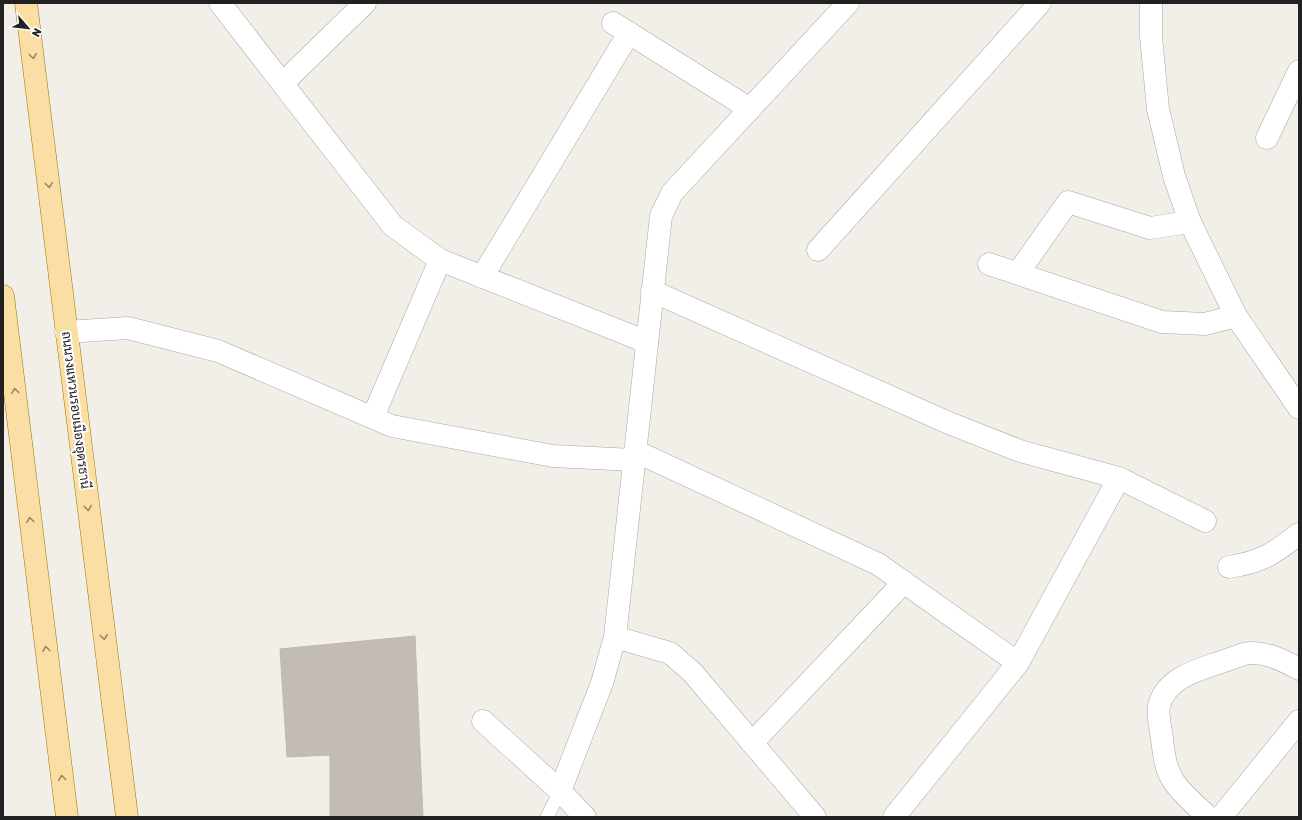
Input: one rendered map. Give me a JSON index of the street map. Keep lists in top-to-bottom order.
{
  "streets": {
    "main road": ["ถนนวงแหวนรอบเมืองอุดรธานี"]
  },
  "north": "bottom right"
}
